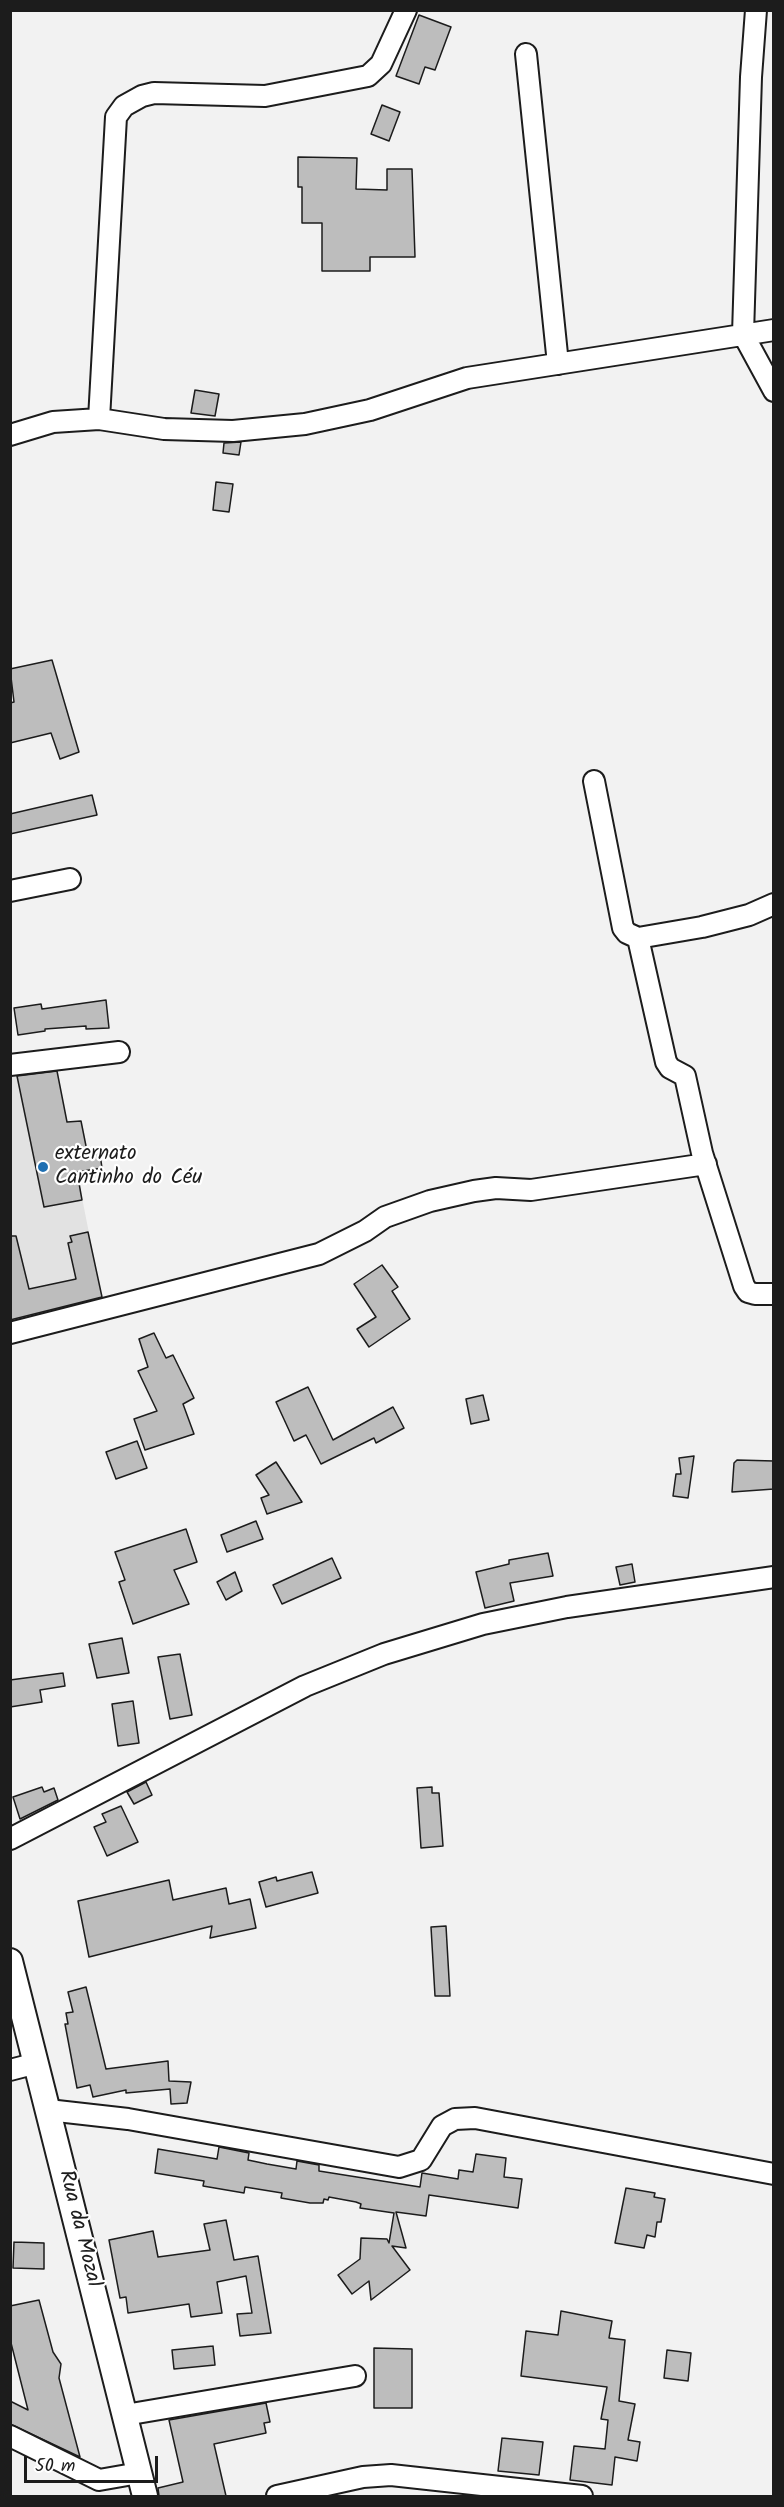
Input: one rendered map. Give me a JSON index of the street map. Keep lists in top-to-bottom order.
{
  "streets": {
    "main road": ["Rua da Mozal"]
  },
  "places": ["externato Cantinho do Céu"],
  "scale_bar": "50 m"
}
